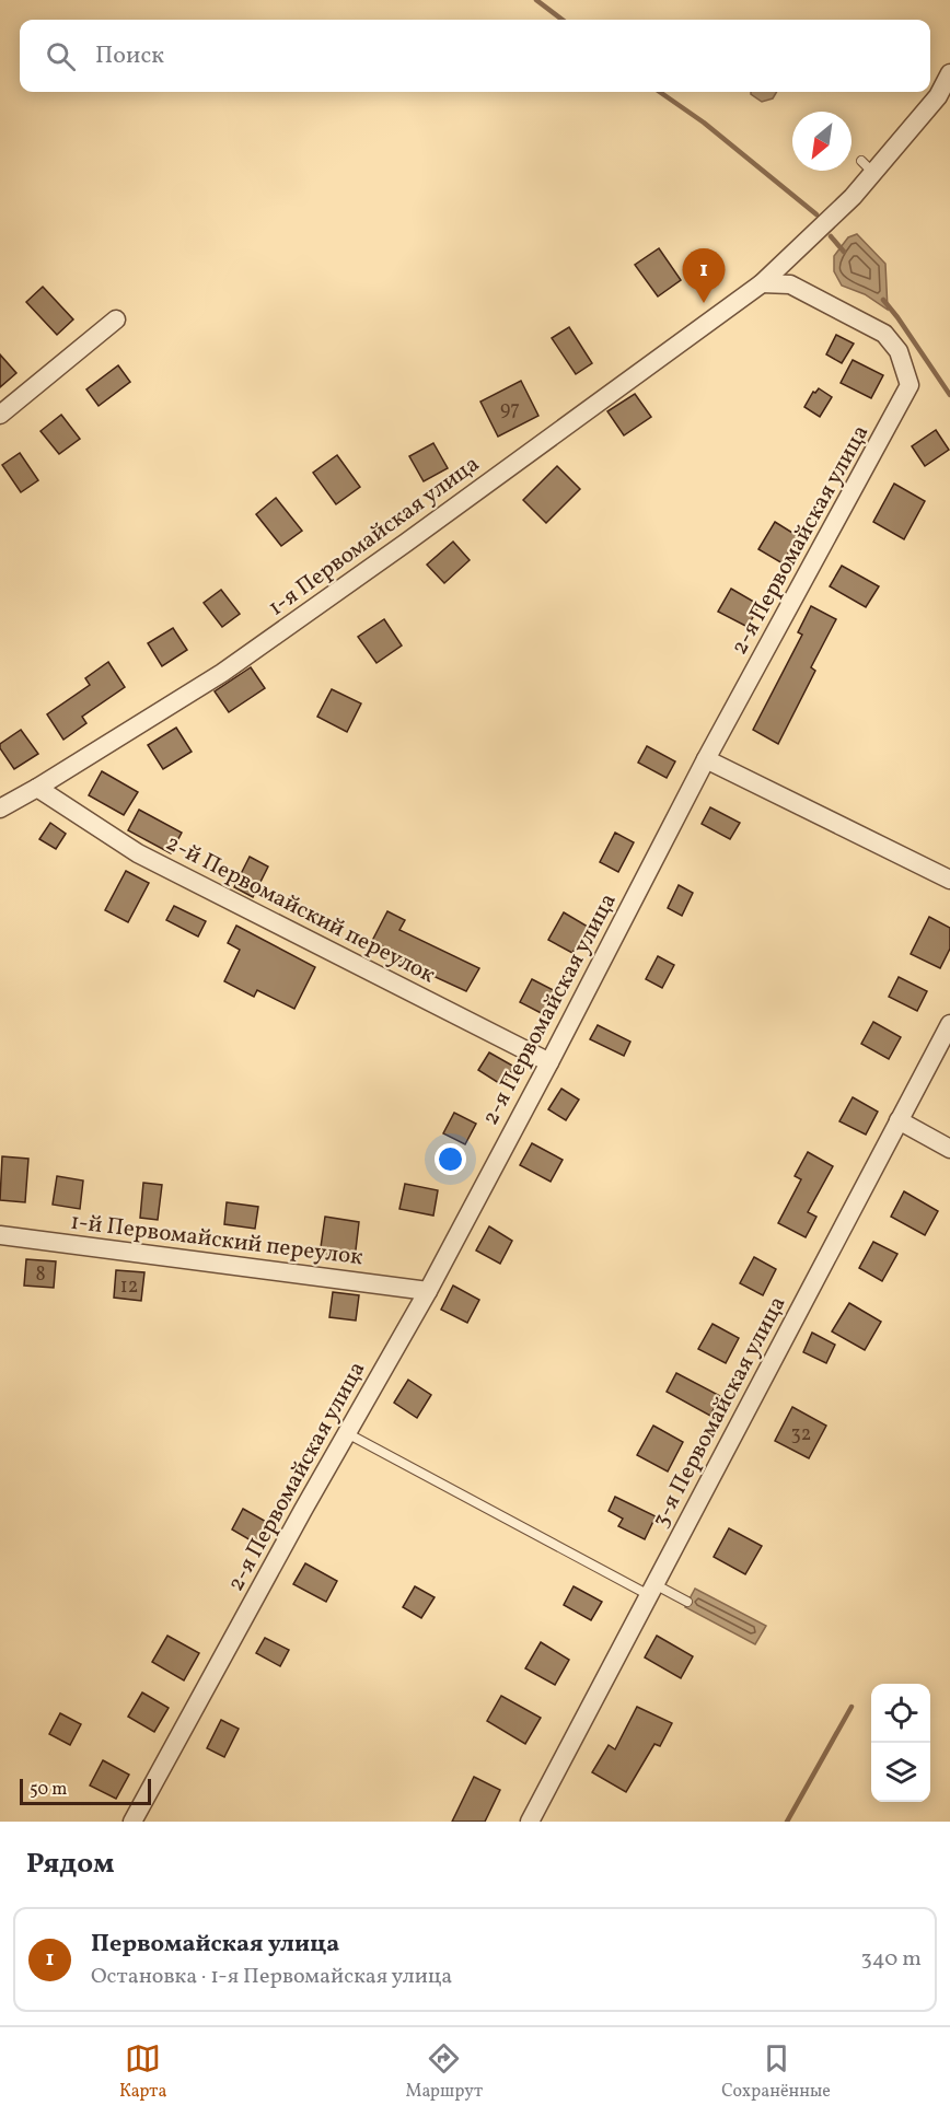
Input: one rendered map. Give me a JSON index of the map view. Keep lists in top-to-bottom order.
{
  "streets": {
    "street": [
      "1-я Первомайская улица",
      "2-я Первомайская улица",
      "2-й Первомайский переулок",
      "1-й Первомайский переулок",
      "3-я Первомайская улица"
    ]
  },
  "crossings": [
    ["1-я Первомайская улица", "2-я Первомайская улица"],
    ["1-я Первомайская улица", "2-й Первомайский переулок"],
    ["2-я Первомайская улица", "2-й Первомайский переулок"],
    ["2-я Первомайская улица", "1-й Первомайский переулок"]
  ],
  "house_numbers": [
    "97",
    "8",
    "12",
    "32"
  ],
  "scale_bar": "50 m",
  "north": "bottom left",
  "page": {
    "search": "Поиск",
    "pins": "1",
    "scale": "50 m",
    "heading": "Рядом",
    "list": [
      {
        "mark": "1",
        "name": "Первомайская улица",
        "note": "Остановка · 1-я Первомайская улица",
        "value": "340 m"
      }
    ],
    "nav": ["Карта", "Маршрут", "Сохранённые"]
  }
}
